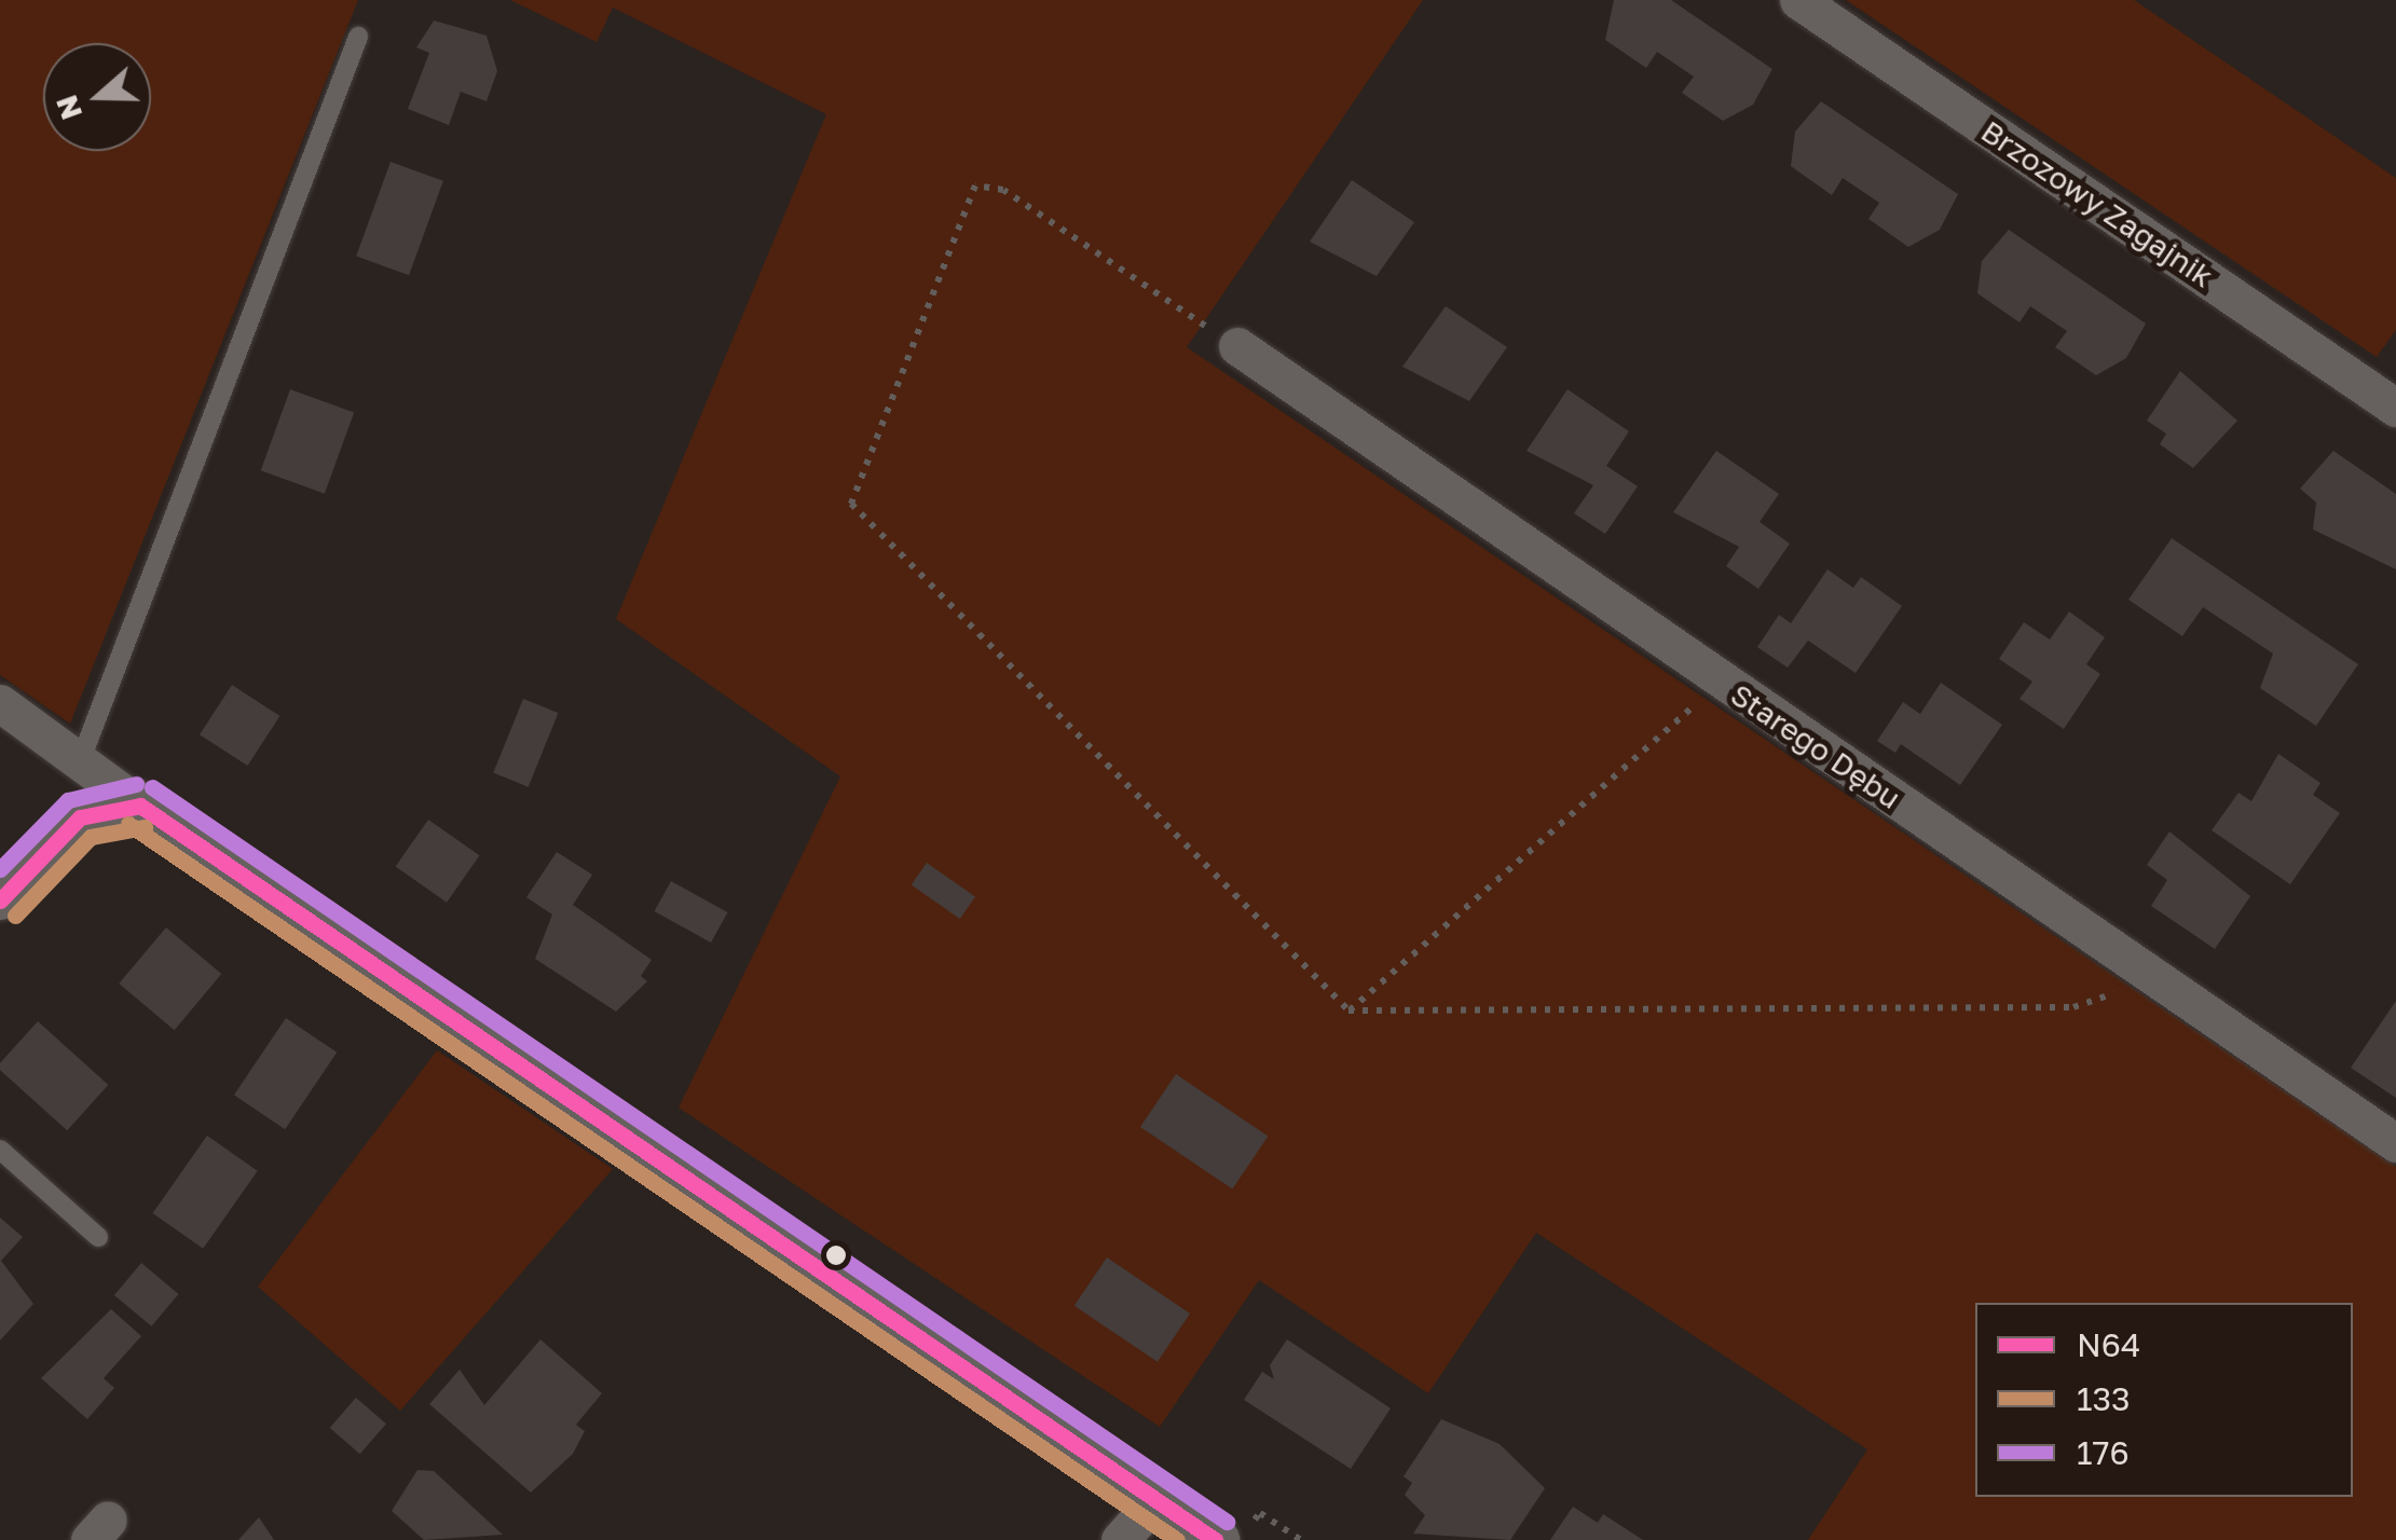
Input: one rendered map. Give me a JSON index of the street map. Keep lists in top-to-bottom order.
{
  "streets": {
    "street": ["Brzozowy Zagajnik", "Starego Dębu"]
  },
  "lines": ["transit line 176", "transit line N64", "transit line 133"],
  "legend": ["N64", "133", "176"],
  "north": "left"
}
